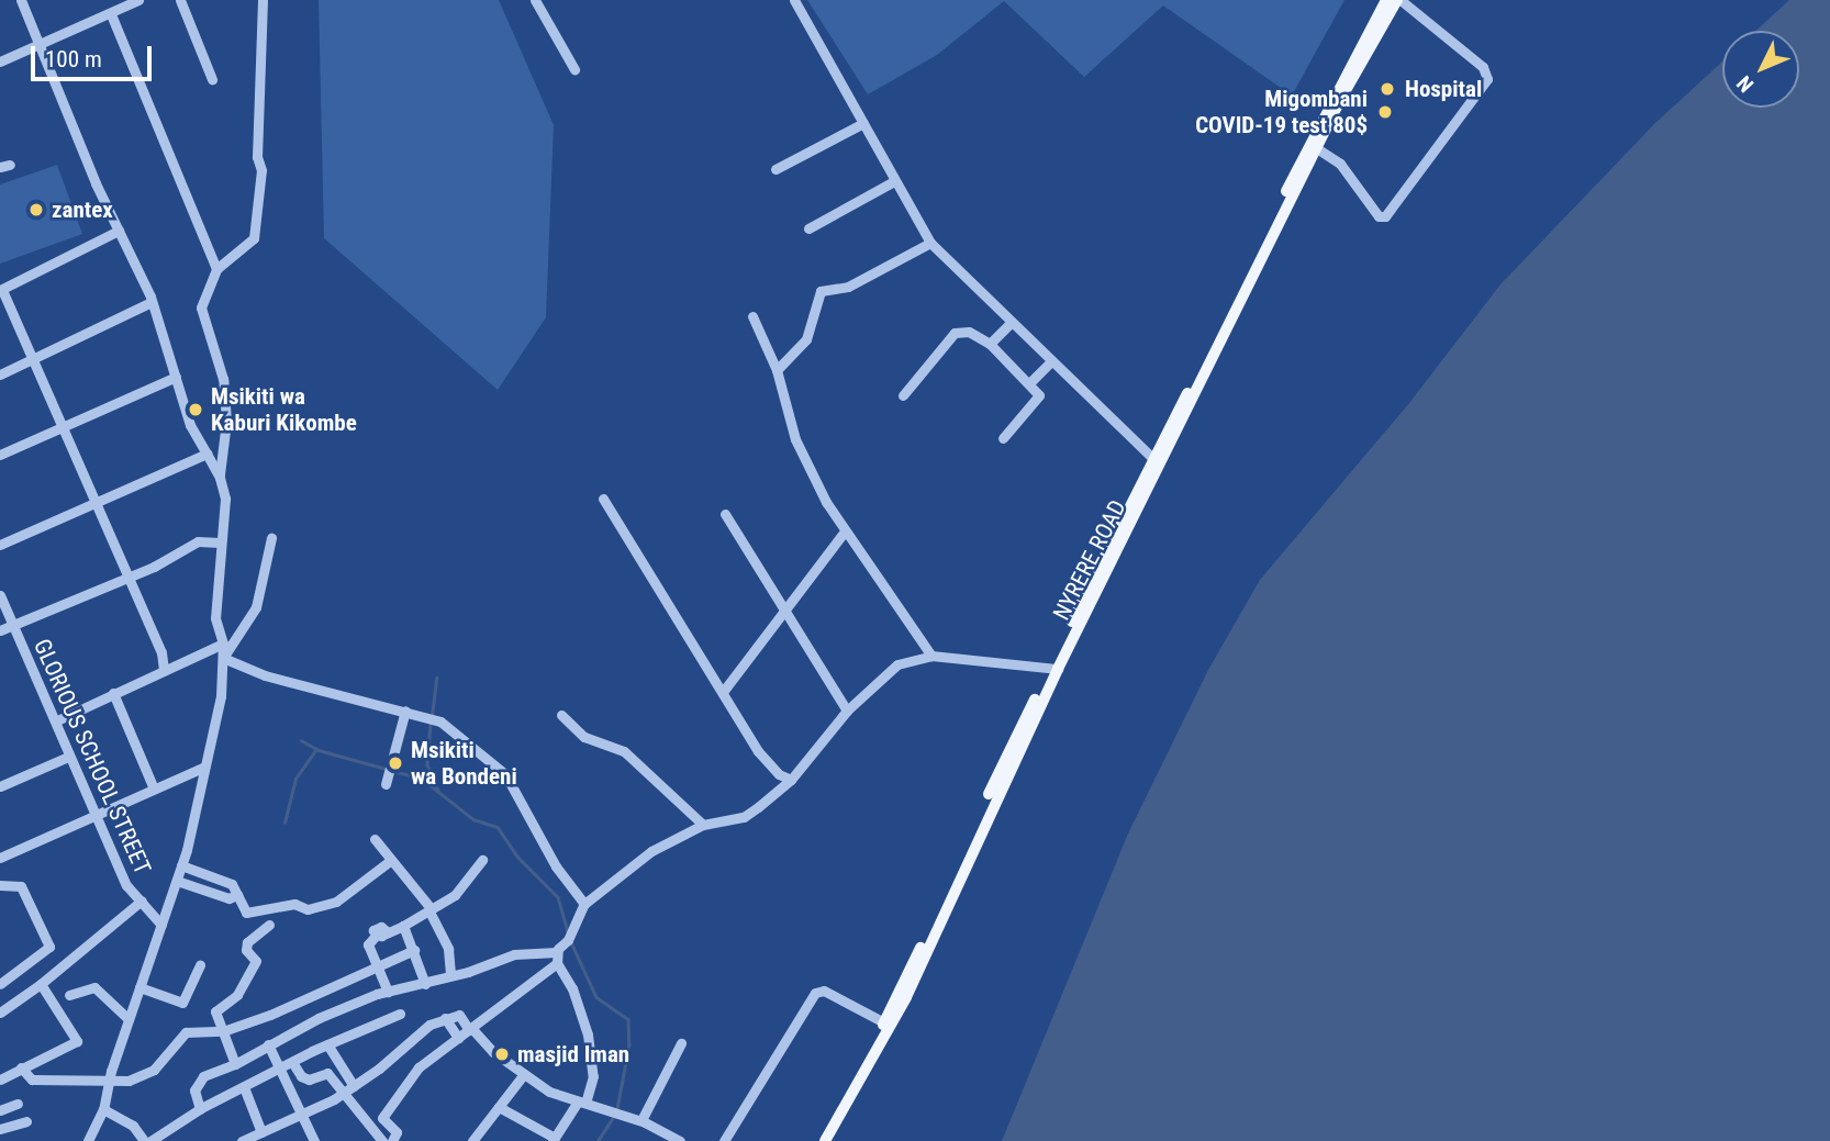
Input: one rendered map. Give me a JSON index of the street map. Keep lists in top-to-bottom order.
{
  "streets": {
    "main road": ["NYRERE ROAD"],
    "street": ["GLORIOUS SCHOOL STREET"]
  },
  "places": [
    "Hospital",
    "Migombani COVID-19 test 80$",
    "zantex",
    "Msikiti wa Kaburi Kikombe",
    "Msikiti wa Bondeni",
    "masjid Iman"
  ],
  "scale_bar": "100 m",
  "north": "bottom left"
}
